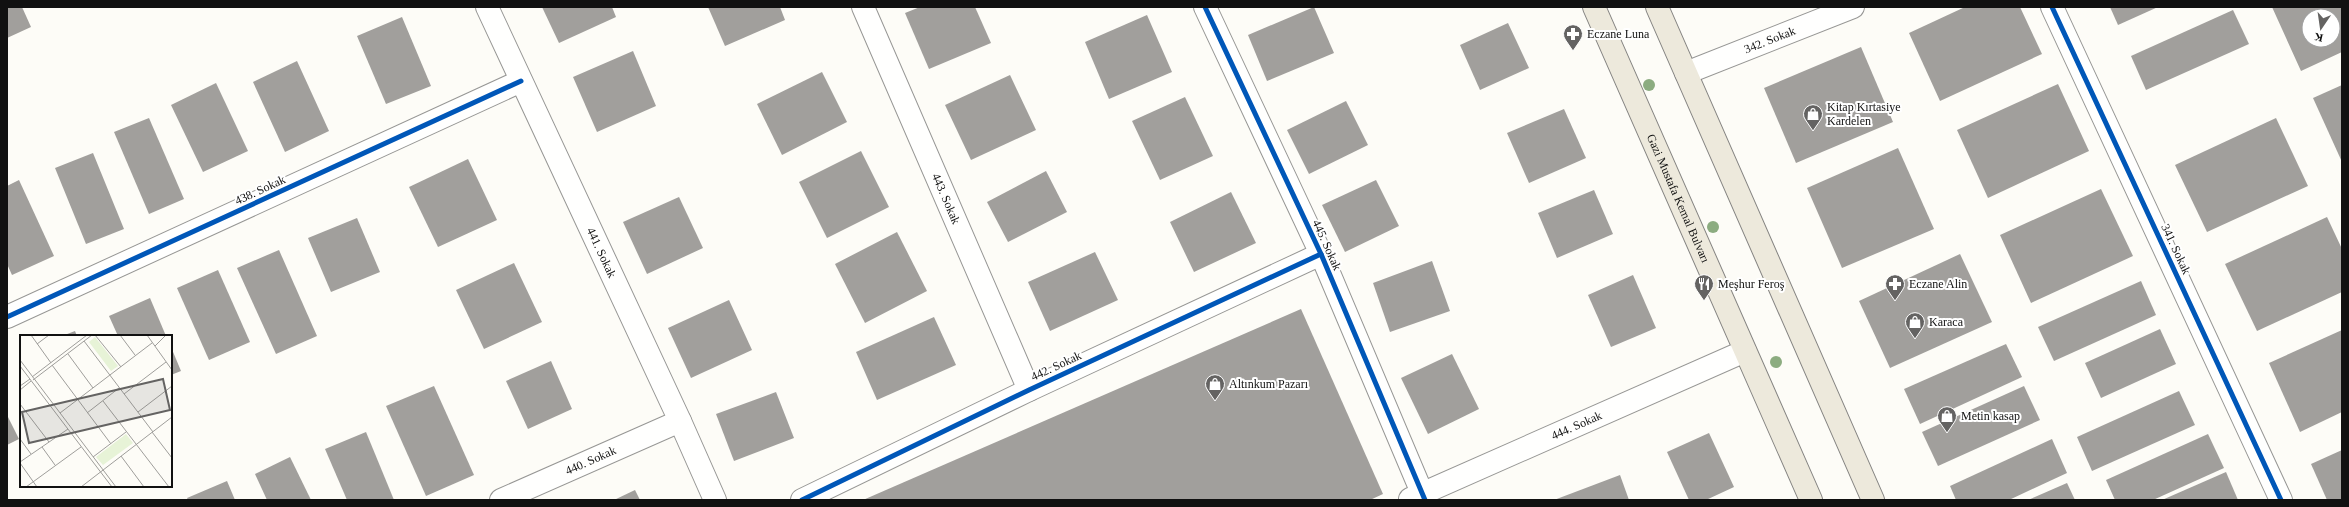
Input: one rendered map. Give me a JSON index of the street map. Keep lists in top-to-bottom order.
{
  "streets": {
    "main road": ["Gazi Mustafa Kemal Bulvarı"],
    "street": [
      "342. Sokak",
      "438. Sokak",
      "443. Sokak",
      "445. Sokak",
      "341. Sokak",
      "441. Sokak",
      "442. Sokak",
      "444. Sokak",
      "440. Sokak"
    ]
  },
  "crossings": [
    ["438. Sokak", "441. Sokak"],
    ["Gazi Mustafa Kemal Bulvarı", "444. Sokak"],
    ["443. Sokak", "442. Sokak"],
    ["445. Sokak", "442. Sokak"],
    ["445. Sokak", "444. Sokak"],
    ["441. Sokak", "440. Sokak"]
  ],
  "places": {
    "pharmacy": ["Eczane Luna", "Eczane Alin"],
    "shop": [
      "Kitap Kırtasiye Kardelen",
      "Karaca",
      "Altınkum Pazarı",
      "Metin kasap"
    ],
    "restaurant": ["Meşhur Feroş"]
  },
  "north": "bottom"
}
